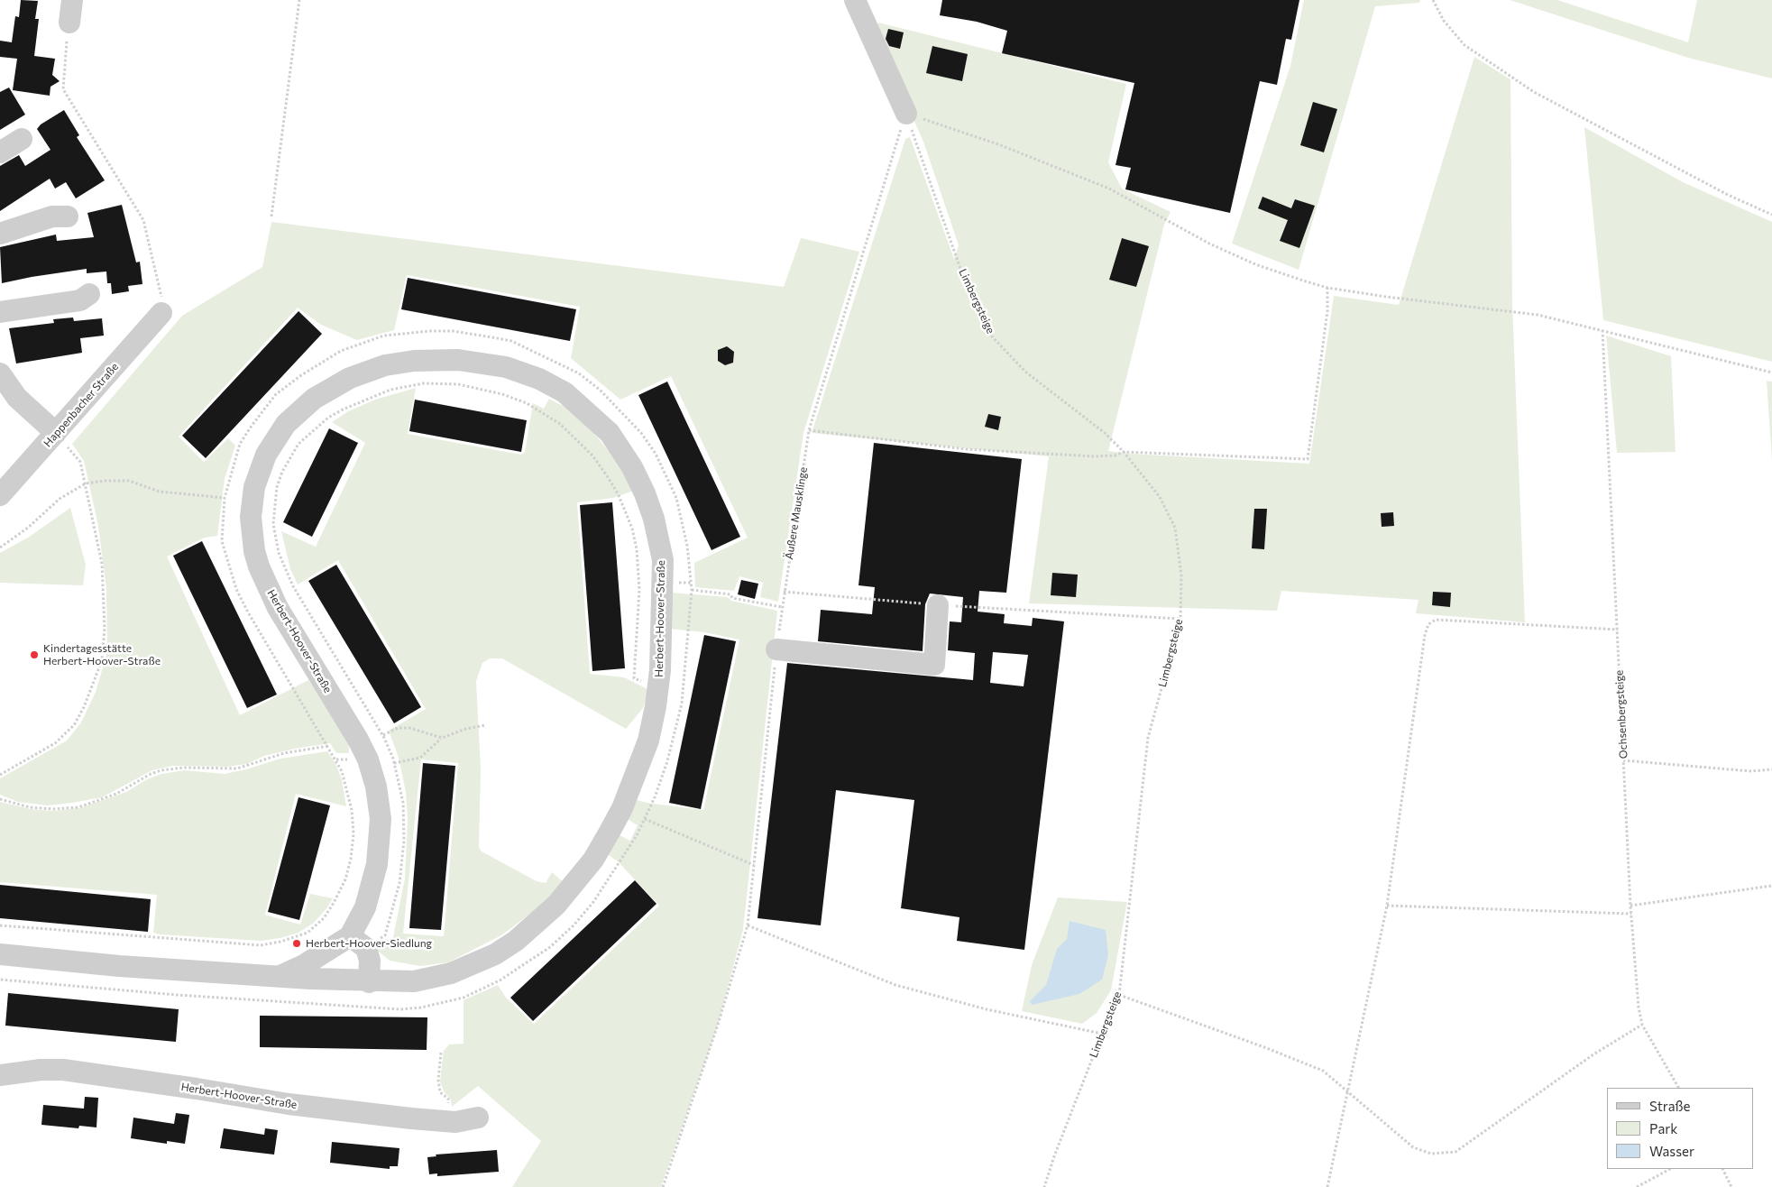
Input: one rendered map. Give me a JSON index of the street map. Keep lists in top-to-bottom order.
{
  "streets": {
    "street": ["Happenbacher Straße", "Herbert-Hoover-Straße"],
    "path": ["Limbergsteige", "Äußere Mausklinge", "Ochsenbergsteige"]
  },
  "crossings": [
    ["Limbergsteige", "Äußere Mausklinge"]
  ],
  "places": ["Kindertagesstätte Herbert-Hoover-Straße", "Herbert-Hoover-Siedlung"],
  "legend": ["Straße", "Park", "Wasser"]
}
